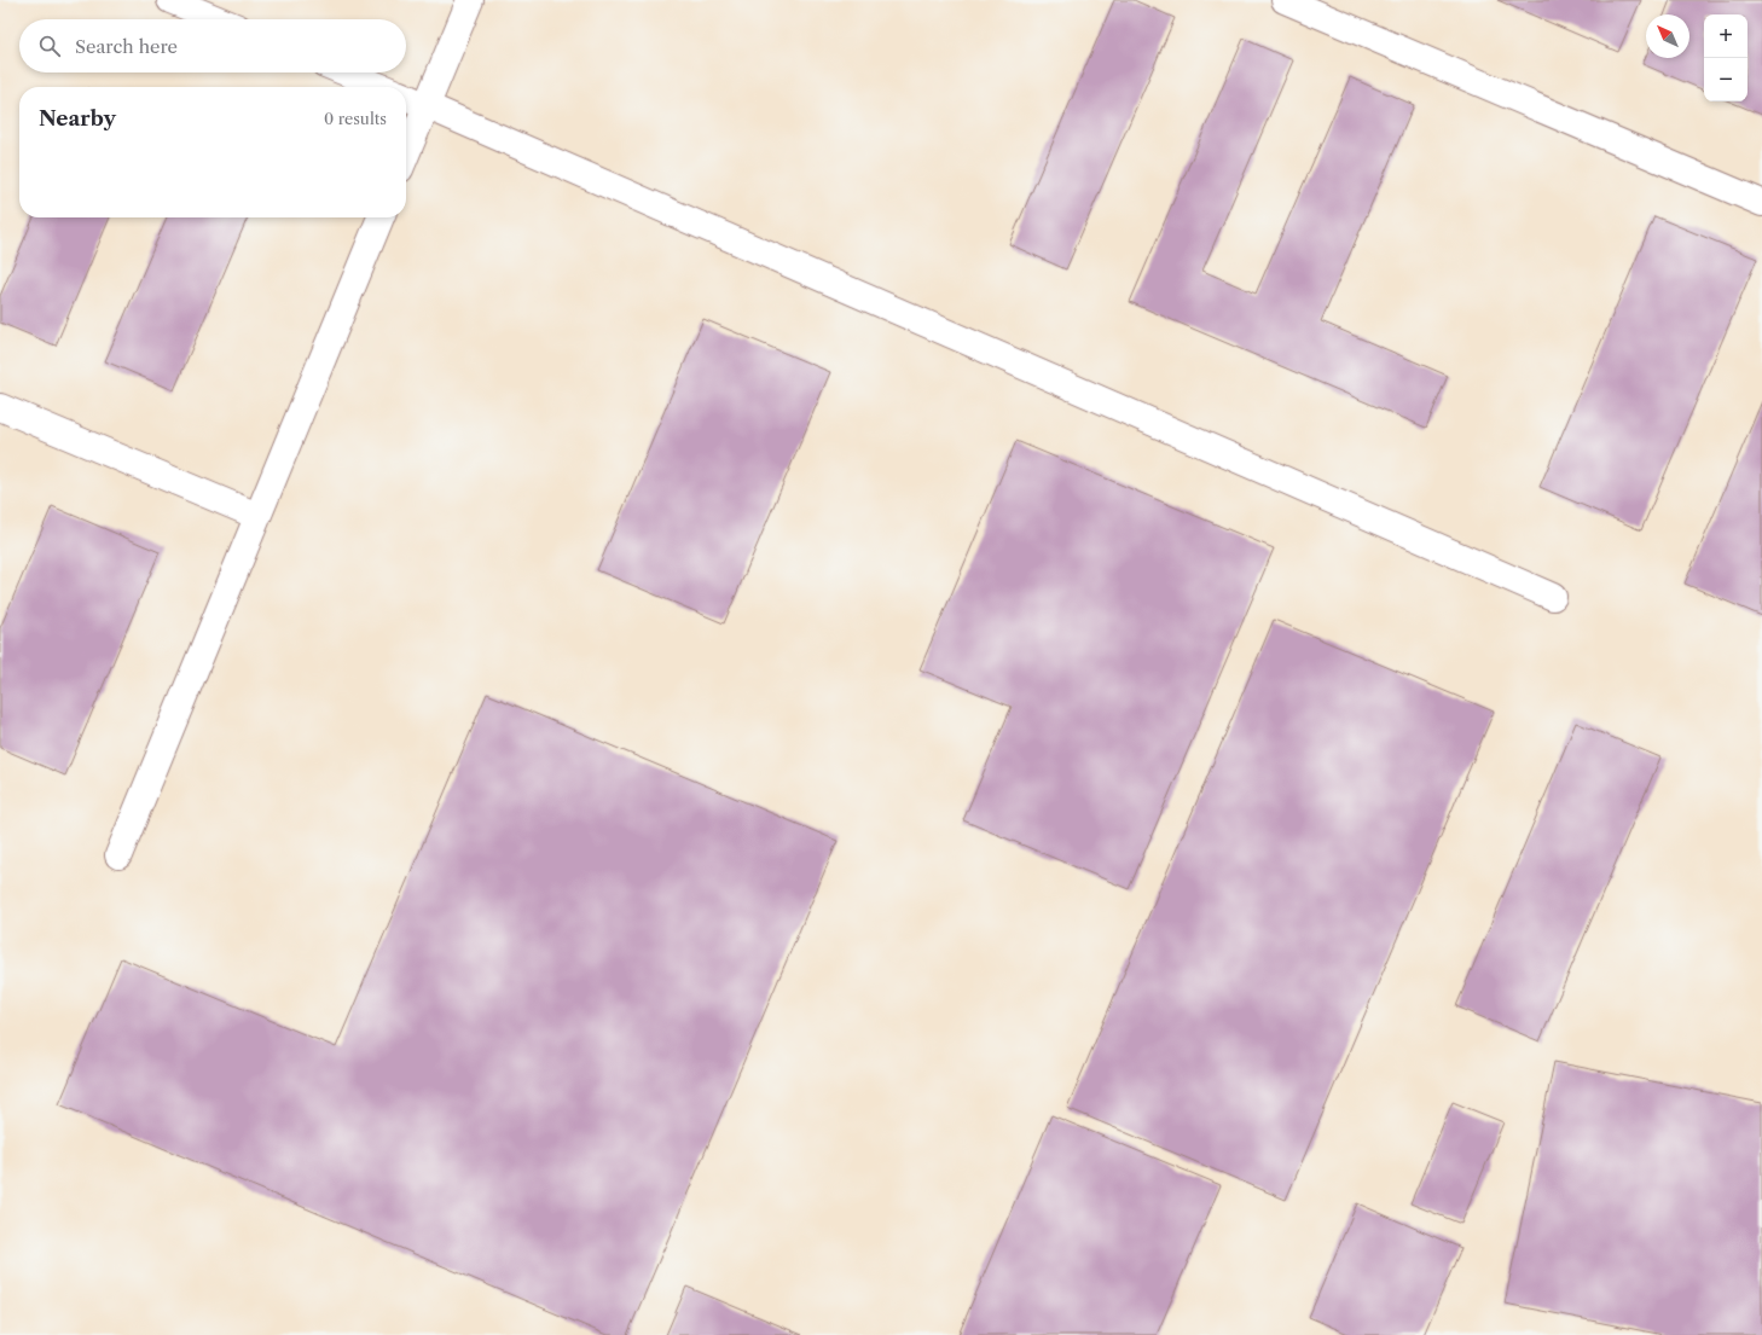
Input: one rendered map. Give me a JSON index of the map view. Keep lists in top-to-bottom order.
{
  "north": "top left",
  "page": {
    "map_buttons": ["+", "−"],
    "search": "Search here",
    "heading": ["Nearby", "0 results"]
  }
}
